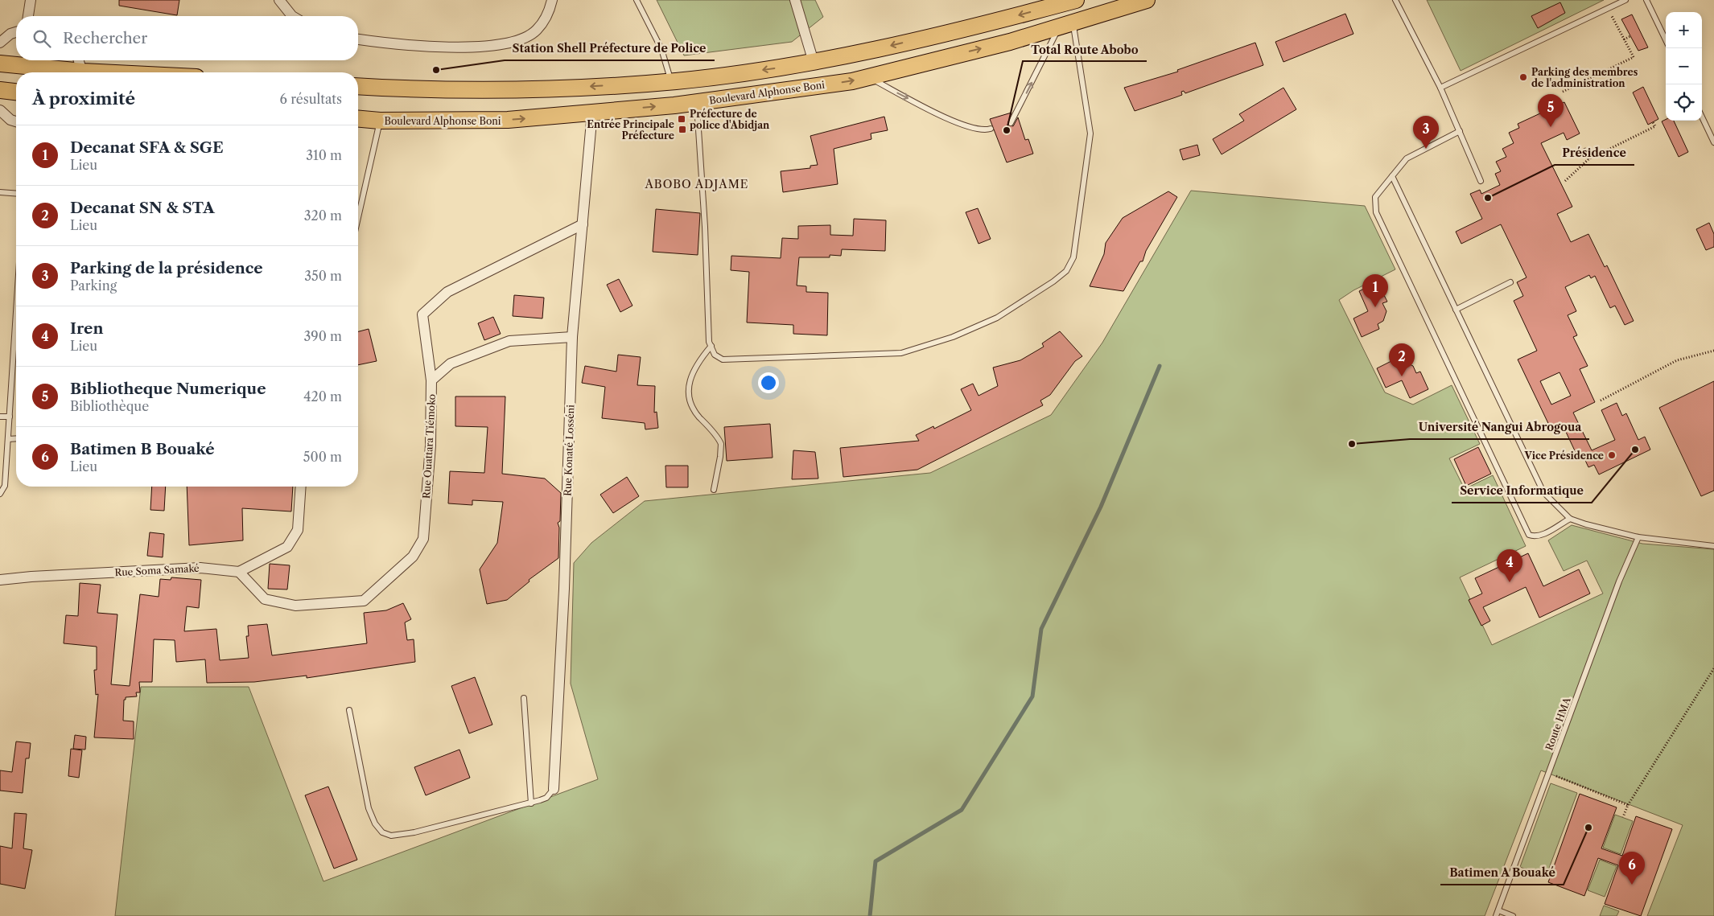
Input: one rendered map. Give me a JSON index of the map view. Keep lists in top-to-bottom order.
{
  "streets": {
    "main road": ["Boulevard Alphonse Boni"],
    "street": ["Rue Ouattara Tiémoko", "Rue Konaté Losséni", "Rue Soma Samaké"],
    "lane": ["Route HMA"]
  },
  "crossings": [
    ["Boulevard Alphonse Boni", "Rue Konaté Losséni"],
    ["Rue Ouattara Tiémoko", "Rue Konaté Losséni"],
    ["Rue Ouattara Tiémoko", "Rue Soma Samaké"]
  ],
  "districts": ["ABOBO ADJAME"],
  "places": {
    "other": [
      "Station Shell Préfecture de Police",
      "Parking des membres de l'administration",
      "Total Route Abobo",
      "Présidence",
      "Université Nangui Abrogoua",
      "Service Informatique",
      "Vice Présidence",
      "Batimen A Bouaké"
    ],
    "transit": ["Préfecture de police d'Abidjan", "Entrée Principale Préfecture"]
  },
  "page": {
    "map_buttons": ["+", "−"],
    "search": "Rechercher",
    "heading": ["À proximité", "6 résultats"],
    "pins": [
      "5",
      "3",
      "1",
      "2",
      "4",
      "6"
    ],
    "list": [
      {
        "mark": "1",
        "name": "Decanat SFA & SGE",
        "note": "Lieu",
        "value": "310 m"
      },
      {
        "mark": "2",
        "name": "Decanat SN & STA",
        "note": "Lieu",
        "value": "320 m"
      },
      {
        "mark": "3",
        "name": "Parking de la présidence",
        "note": "Parking",
        "value": "350 m"
      },
      {
        "mark": "4",
        "name": "Iren",
        "note": "Lieu",
        "value": "390 m"
      },
      {
        "mark": "5",
        "name": "Bibliotheque Numerique",
        "note": "Bibliothèque",
        "value": "420 m"
      },
      {
        "mark": "6",
        "name": "Batimen B Bouaké",
        "note": "Lieu",
        "value": "500 m"
      }
    ]
  }
}
